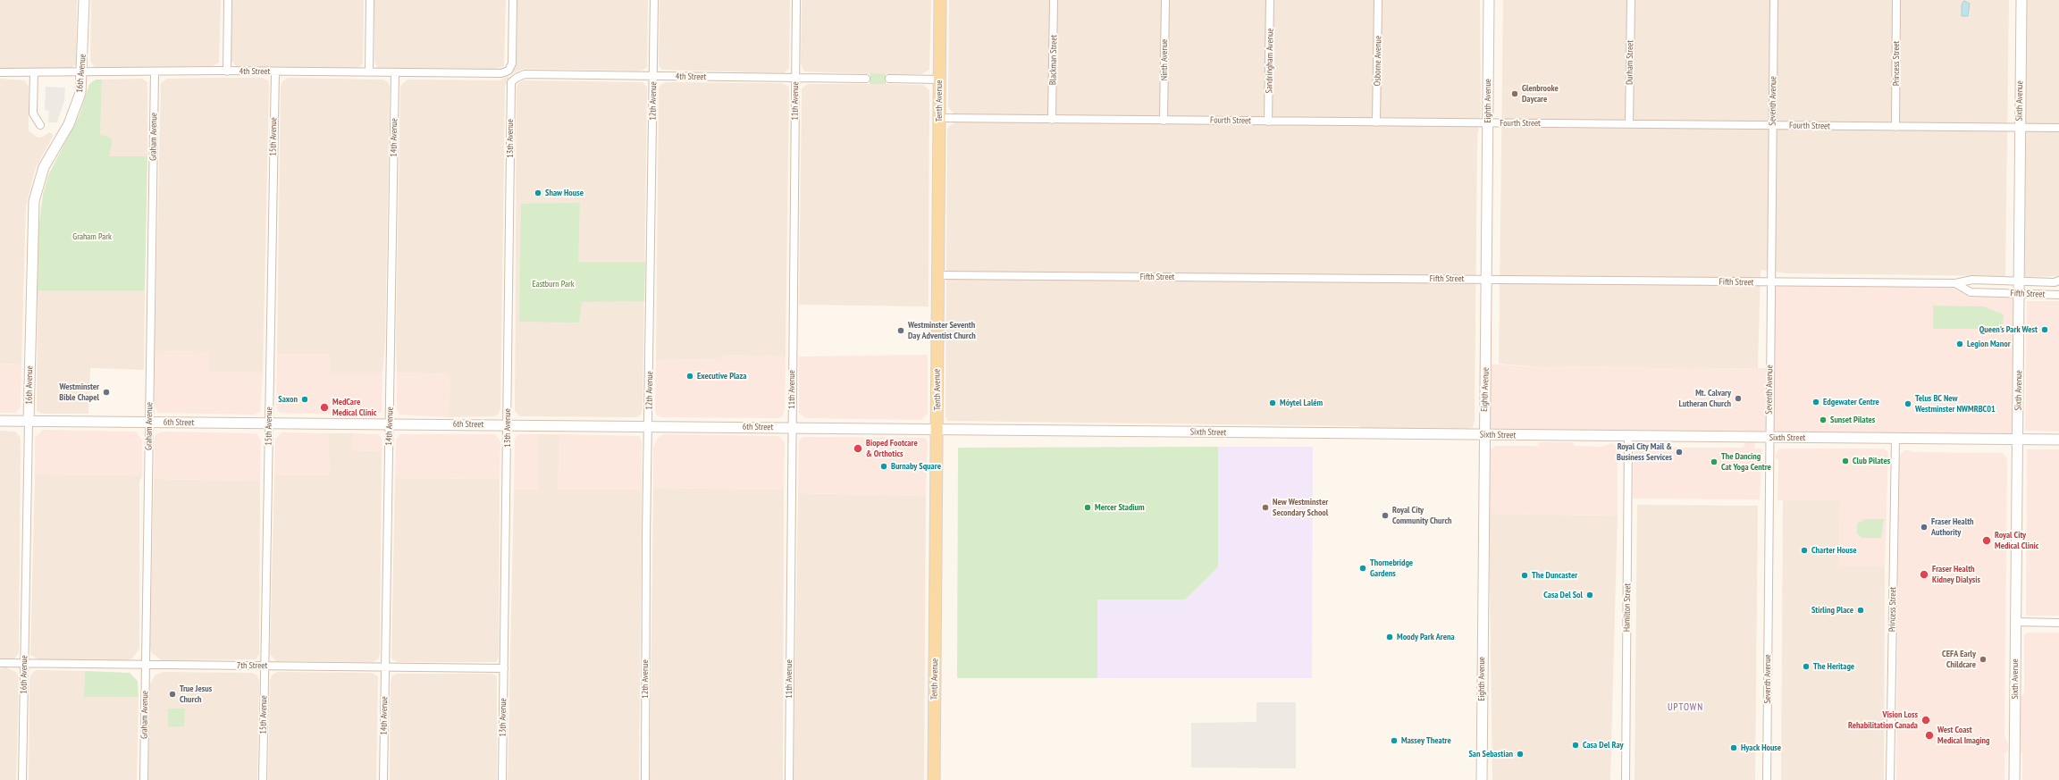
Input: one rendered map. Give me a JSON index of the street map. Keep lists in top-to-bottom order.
{
  "streets": {
    "main road": ["Tenth Avenue"],
    "street": [
      "Blackman Street",
      "Ninth Avenue",
      "Sandringham Avenue",
      "Osborne Avenue",
      "Durham Street",
      "Princess Street",
      "4th Street",
      "16th Avenue",
      "12th Avenue",
      "11th Avenue",
      "Eighth Avenue",
      "Seventh Avenue",
      "Sixth Avenue",
      "Fourth Street",
      "Graham Avenue",
      "15th Avenue",
      "14th Avenue",
      "13th Avenue",
      "Fifth Street",
      "6th Street",
      "Sixth Street",
      "Hamilton Street",
      "7th Street"
    ]
  },
  "crossings": [
    ["Blackman Street", "Fourth Street"],
    ["Ninth Avenue", "Fourth Street"],
    ["Sandringham Avenue", "Fourth Street"],
    ["Osborne Avenue", "Fourth Street"],
    ["Durham Street", "Fourth Street"],
    ["Princess Street", "Fourth Street"],
    ["Princess Street", "Sixth Street"],
    ["4th Street", "16th Avenue"],
    ["4th Street", "12th Avenue"],
    ["4th Street", "11th Avenue"],
    ["4th Street", "Graham Avenue"],
    ["4th Street", "15th Avenue"],
    ["4th Street", "14th Avenue"],
    ["4th Street", "13th Avenue"],
    ["16th Avenue", "6th Street"],
    ["16th Avenue", "7th Street"],
    ["12th Avenue", "6th Street"],
    ["11th Avenue", "6th Street"],
    ["Tenth Avenue", "Fourth Street"],
    ["Tenth Avenue", "Fifth Street"],
    ["Tenth Avenue", "6th Street"],
    ["Tenth Avenue", "Sixth Street"],
    ["Eighth Avenue", "Fourth Street"],
    ["Eighth Avenue", "Fifth Street"],
    ["Eighth Avenue", "Sixth Street"],
    ["Seventh Avenue", "Fourth Street"],
    ["Seventh Avenue", "Fifth Street"],
    ["Seventh Avenue", "Sixth Street"],
    ["Sixth Avenue", "Fourth Street"],
    ["Sixth Avenue", "Fifth Street"],
    ["Sixth Avenue", "Sixth Street"],
    ["Graham Avenue", "6th Street"],
    ["Graham Avenue", "7th Street"],
    ["15th Avenue", "6th Street"],
    ["15th Avenue", "7th Street"],
    ["14th Avenue", "6th Street"],
    ["14th Avenue", "7th Street"],
    ["13th Avenue", "6th Street"],
    ["13th Avenue", "7th Street"],
    ["6th Street", "Sixth Street"],
    ["Sixth Street", "Hamilton Street"]
  ],
  "districts": ["UPTOWN"],
  "parks": ["Graham Park", "Eastburn Park"],
  "places": [
    "Glenbrooke Daycare",
    "Shaw House",
    "Queen's Park West",
    "Westminster Seventh Day Adventist Church",
    "Legion Manor",
    "Executive Plaza",
    "Westminster Bible Chapel",
    "Mt. Calvary Lutheran Church",
    "Saxon",
    "Edgewater Centre",
    "Móytel Lalém",
    "Telus BC New Westminster NWMRBC01",
    "MedCare Medical Clinic",
    "Sunset Pilates",
    "Bioped Footcare & Orthotics",
    "Royal City Mail & Business Services",
    "Club Pilates",
    "The Dancing Cat Yoga Centre",
    "Burnaby Square",
    "Mercer Stadium",
    "New Westminster Secondary School",
    "Royal City Community Church",
    "Fraser Health Authority",
    "Royal City Medical Clinic",
    "Charter House",
    "Thornebridge Gardens",
    "Fraser Health Kidney Dialysis",
    "The Duncaster",
    "Casa Del Sol",
    "Stirling Place",
    "Moody Park Arena",
    "CEFA Early Childcare",
    "The Heritage",
    "True Jesus Church",
    "Vision Loss Rehabilitation Canada",
    "West Coast Medical Imaging",
    "Massey Theatre",
    "Casa Del Ray",
    "Hyack House",
    "San Sebastian"
  ]
}
